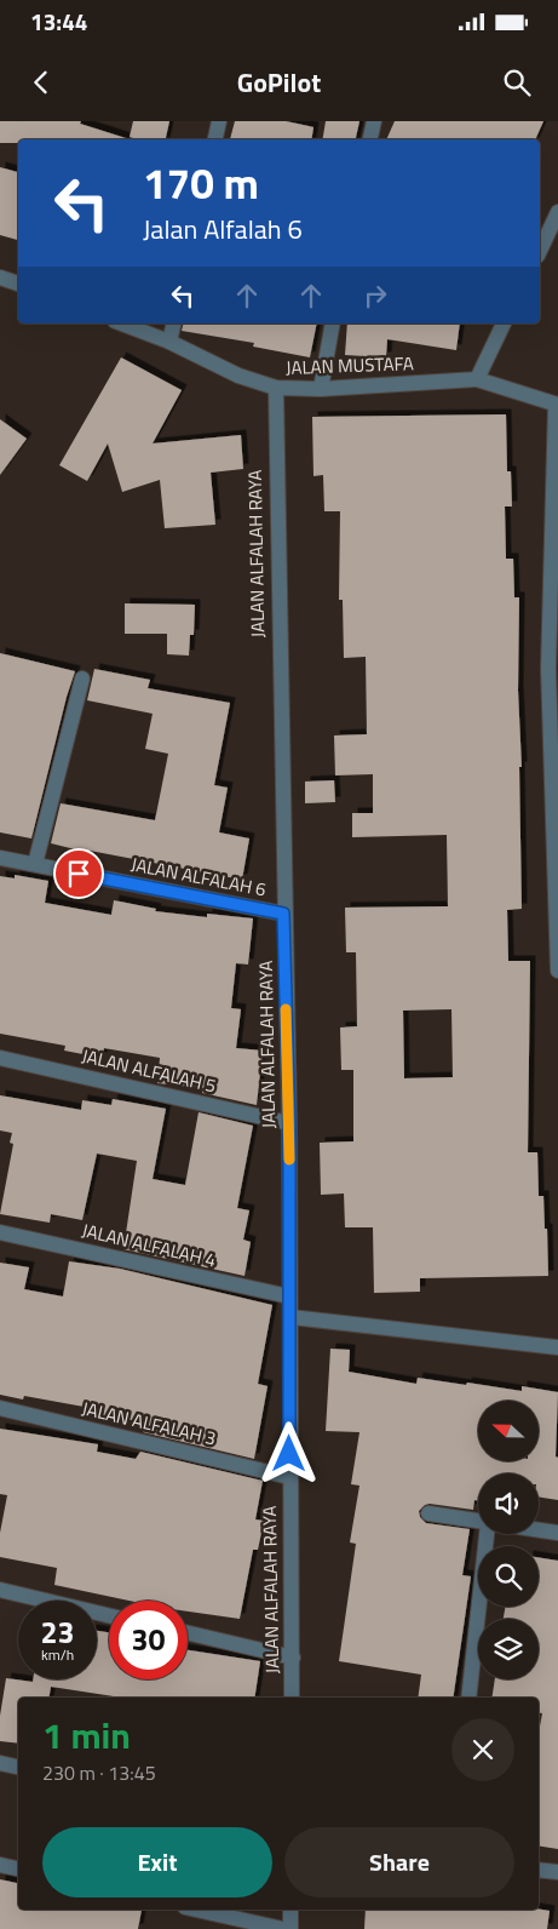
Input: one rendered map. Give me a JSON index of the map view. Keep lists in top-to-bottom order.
{
  "streets": {
    "street": [
      "JALAN MUSTAFA",
      "JALAN ALFALAH RAYA",
      "JALAN ALFALAH 6",
      "JALAN ALFALAH 5",
      "JALAN ALFALAH 4",
      "JALAN ALFALAH 3"
    ]
  },
  "crossings": [
    ["JALAN MUSTAFA", "JALAN ALFALAH RAYA"],
    ["JALAN ALFALAH RAYA", "JALAN ALFALAH 6"],
    ["JALAN ALFALAH RAYA", "JALAN ALFALAH 5"],
    ["JALAN ALFALAH RAYA", "JALAN ALFALAH 4"],
    ["JALAN ALFALAH RAYA", "JALAN ALFALAH 3"]
  ],
  "north": "left",
  "page": {
    "status": "13:44",
    "header": "GoPilot",
    "turn": ["170 m", "Jalan Alfalah 6"],
    "speed": "23 km/h",
    "limit": "30",
    "heading": ["1 min", "230 m · 13:45"],
    "buttons": ["Exit", "Share"]
  }
}
